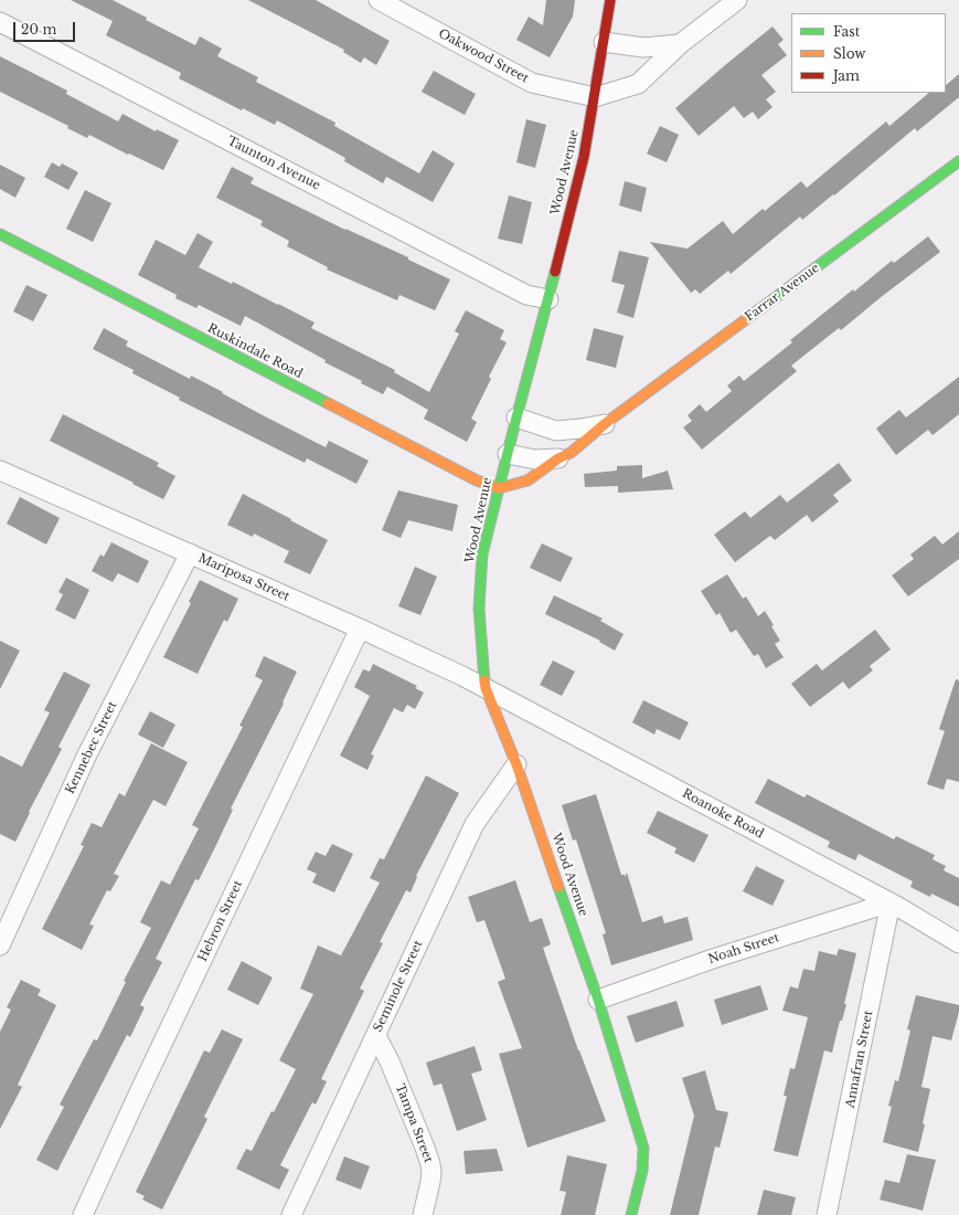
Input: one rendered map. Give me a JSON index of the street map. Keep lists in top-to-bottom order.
{
  "streets": {
    "main road": ["Wood Avenue", "Farrar Avenue", "Ruskindale Road"],
    "street": [
      "Oakwood Street",
      "Taunton Avenue",
      "Mariposa Street",
      "Kennebec Street",
      "Roanoke Road",
      "Hebron Street",
      "Noah Street",
      "Seminole Street",
      "Annafran Street",
      "Tampa Street"
    ]
  },
  "crossings": [
    ["Oakwood Street", "Wood Avenue"],
    ["Taunton Avenue", "Wood Avenue"],
    ["Wood Avenue", "Farrar Avenue"],
    ["Wood Avenue", "Ruskindale Road"],
    ["Wood Avenue", "Mariposa Street"],
    ["Wood Avenue", "Roanoke Road"],
    ["Wood Avenue", "Noah Street"],
    ["Wood Avenue", "Seminole Street"],
    ["Farrar Avenue", "Ruskindale Road"],
    ["Mariposa Street", "Kennebec Street"],
    ["Mariposa Street", "Roanoke Road"],
    ["Mariposa Street", "Hebron Street"],
    ["Roanoke Road", "Noah Street"],
    ["Roanoke Road", "Annafran Street"],
    ["Noah Street", "Annafran Street"],
    ["Seminole Street", "Tampa Street"]
  ],
  "legend": ["Fast", "Slow", "Jam"],
  "scale_bar": "20 m"
}
